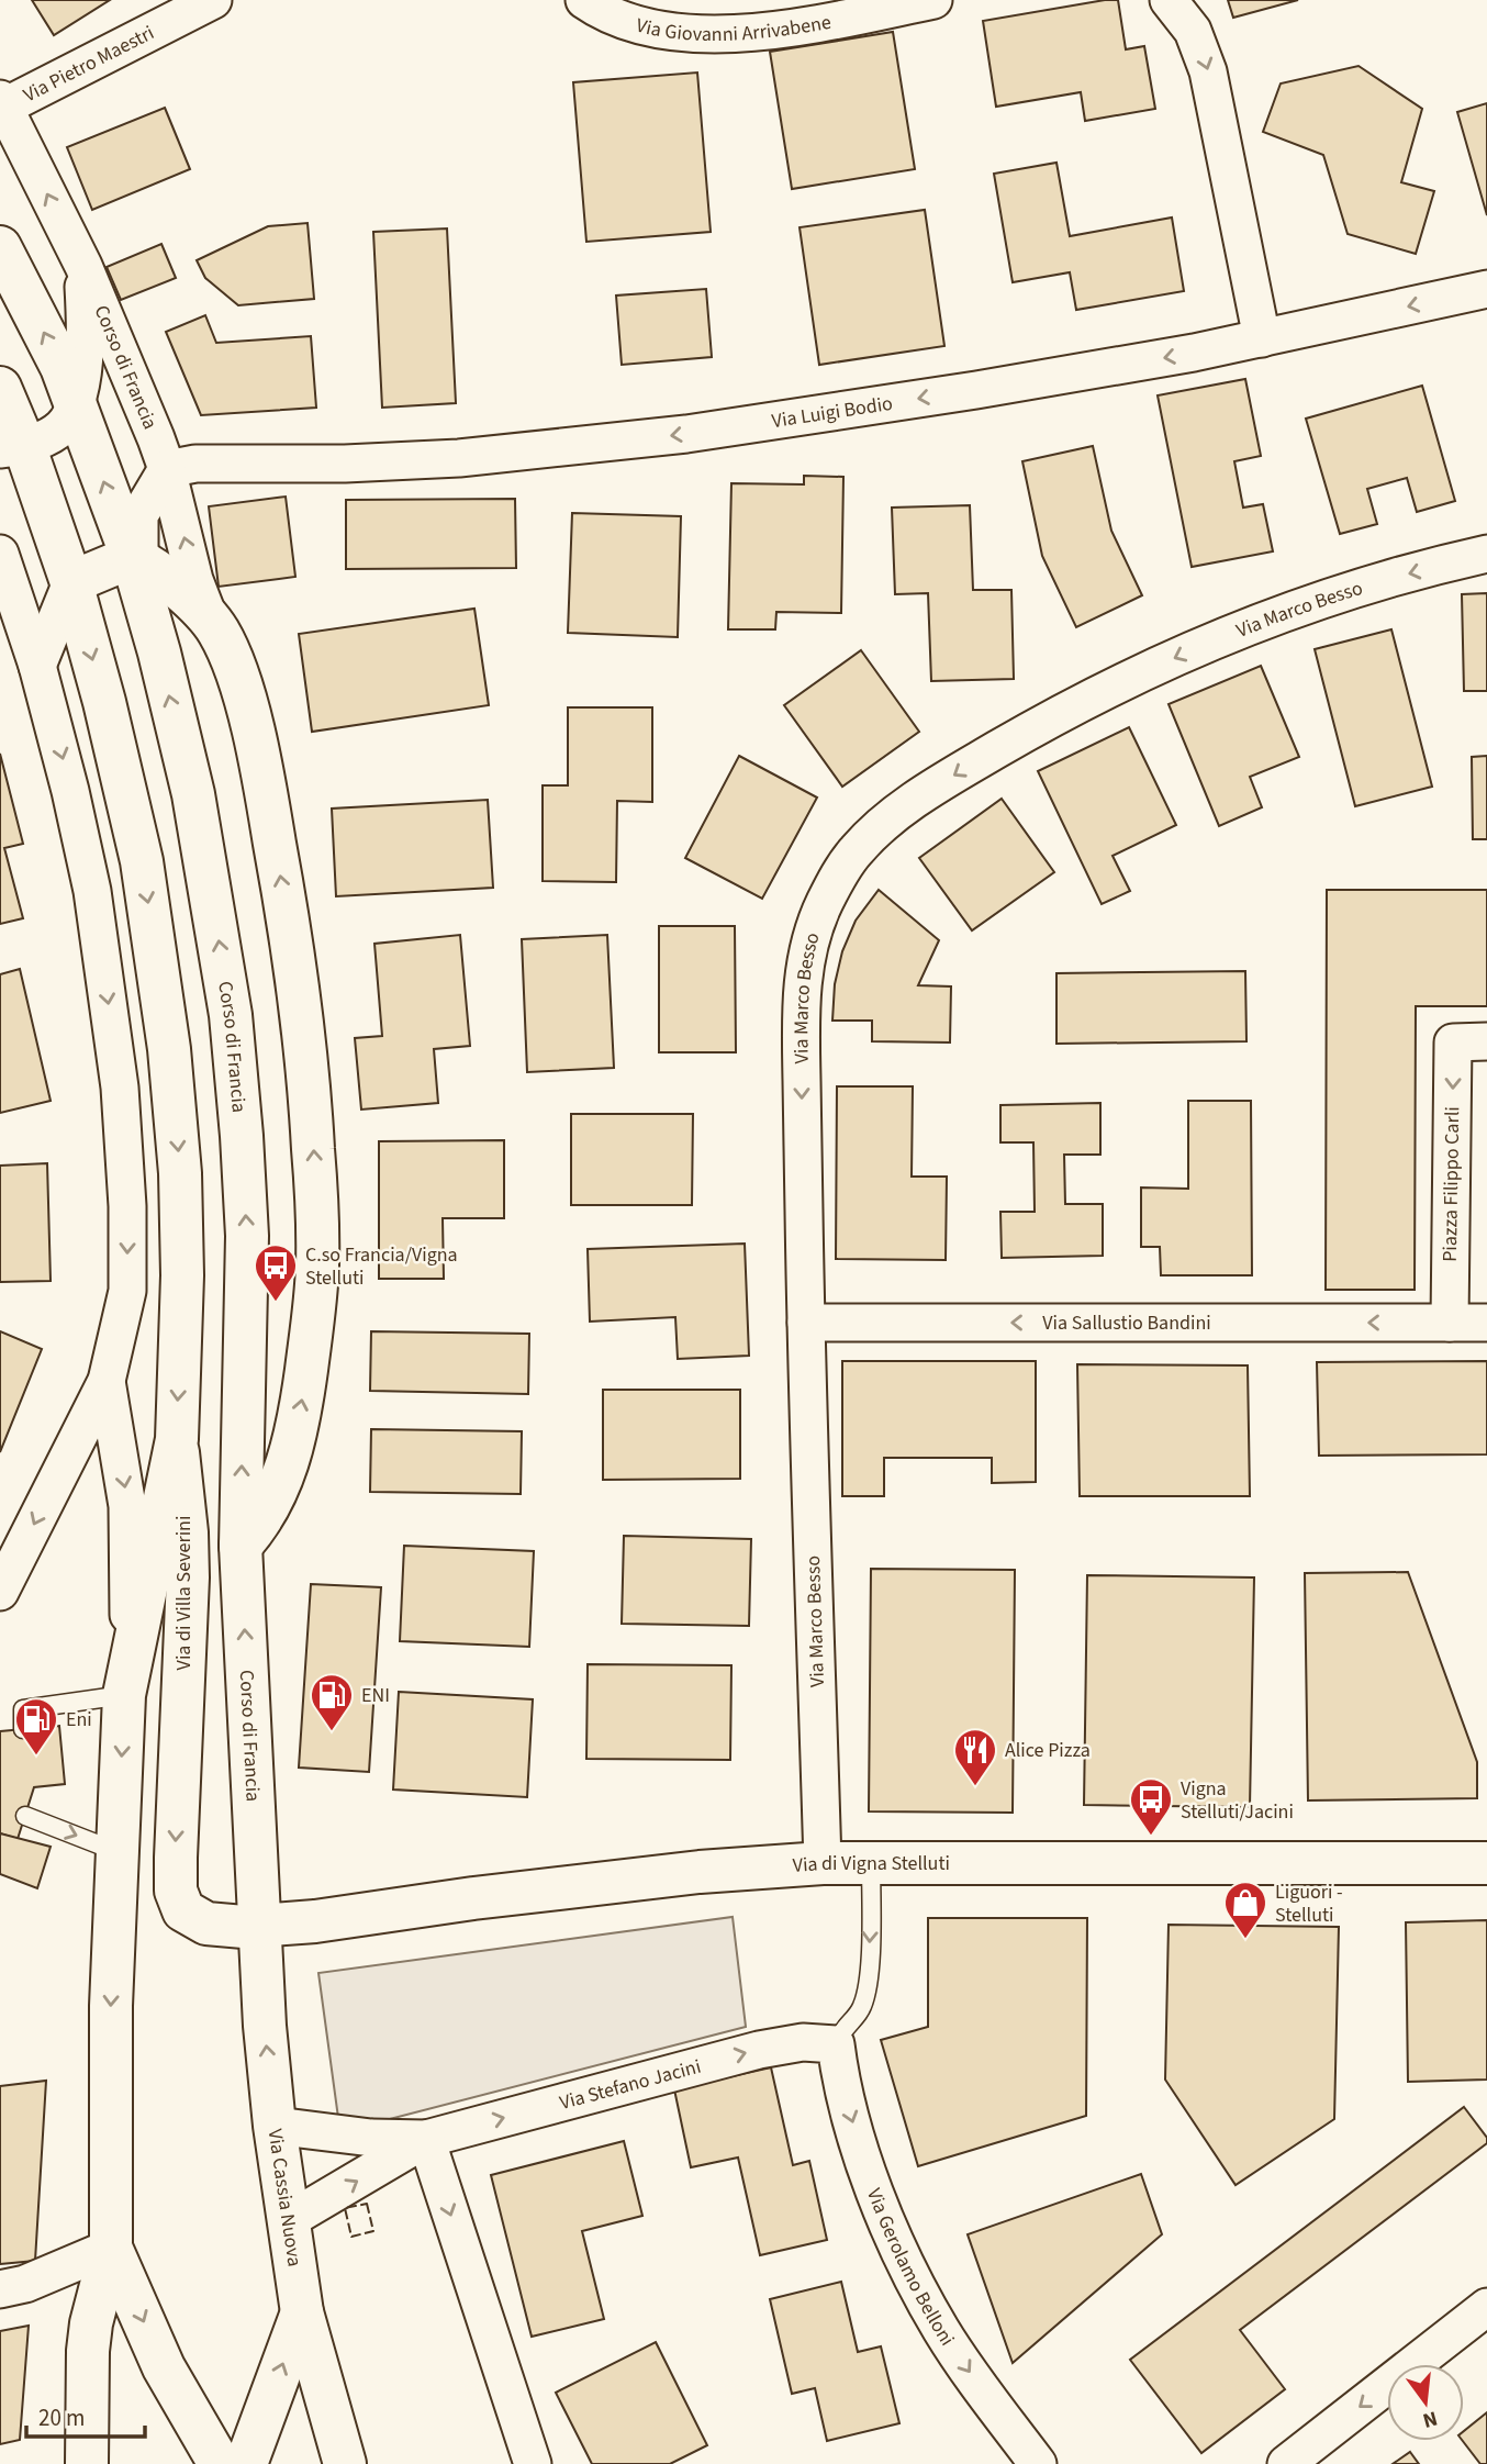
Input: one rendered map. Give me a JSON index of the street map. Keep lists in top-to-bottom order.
{
  "streets": {
    "main road": [
      "Corso di Francia",
      "Via di Villa Severini",
      "Via di Vigna Stelluti",
      "Via Cassia Nuova"
    ],
    "street": [
      "Via Giovanni Arrivabene",
      "Via Pietro Maestri",
      "Via Luigi Bodio",
      "Via Marco Besso",
      "Piazza Filippo Carli",
      "Via Sallustio Bandini",
      "Via Stefano Jacini",
      "Via Gerolamo Belloni"
    ]
  },
  "crossings": [
    ["Via Pietro Maestri", "Corso di Francia"],
    ["Corso di Francia", "Via Luigi Bodio"],
    ["Corso di Francia", "Via di Villa Severini"],
    ["Corso di Francia", "Via di Vigna Stelluti"],
    ["Corso di Francia", "Via Cassia Nuova"],
    ["Via Marco Besso", "Via Sallustio Bandini"],
    ["Via Marco Besso", "Via di Vigna Stelluti"],
    ["Piazza Filippo Carli", "Via Sallustio Bandini"],
    ["Via di Villa Severini", "Via di Vigna Stelluti"],
    ["Via di Villa Severini", "Via Cassia Nuova"],
    ["Via di Vigna Stelluti", "Via Cassia Nuova"],
    ["Via Stefano Jacini", "Via Cassia Nuova"],
    ["Via Stefano Jacini", "Via Gerolamo Belloni"]
  ],
  "one_way": [
    "Via Luigi Bodio",
    "Via Marco Besso",
    "Piazza Filippo Carli",
    "Via Sallustio Bandini",
    "Via di Villa Severini",
    "Via Stefano Jacini",
    "Via Cassia Nuova",
    "Via Gerolamo Belloni"
  ],
  "places": {
    "bus stop": ["C.so Francia/Vigna Stelluti", "Vigna Stelluti/Jacini"],
    "fuel station": ["ENI", "Eni"],
    "restaurant": ["Alice Pizza"],
    "shop": ["Liguori - Stelluti"]
  },
  "scale_bar": "20 m",
  "north": "bottom"
}
